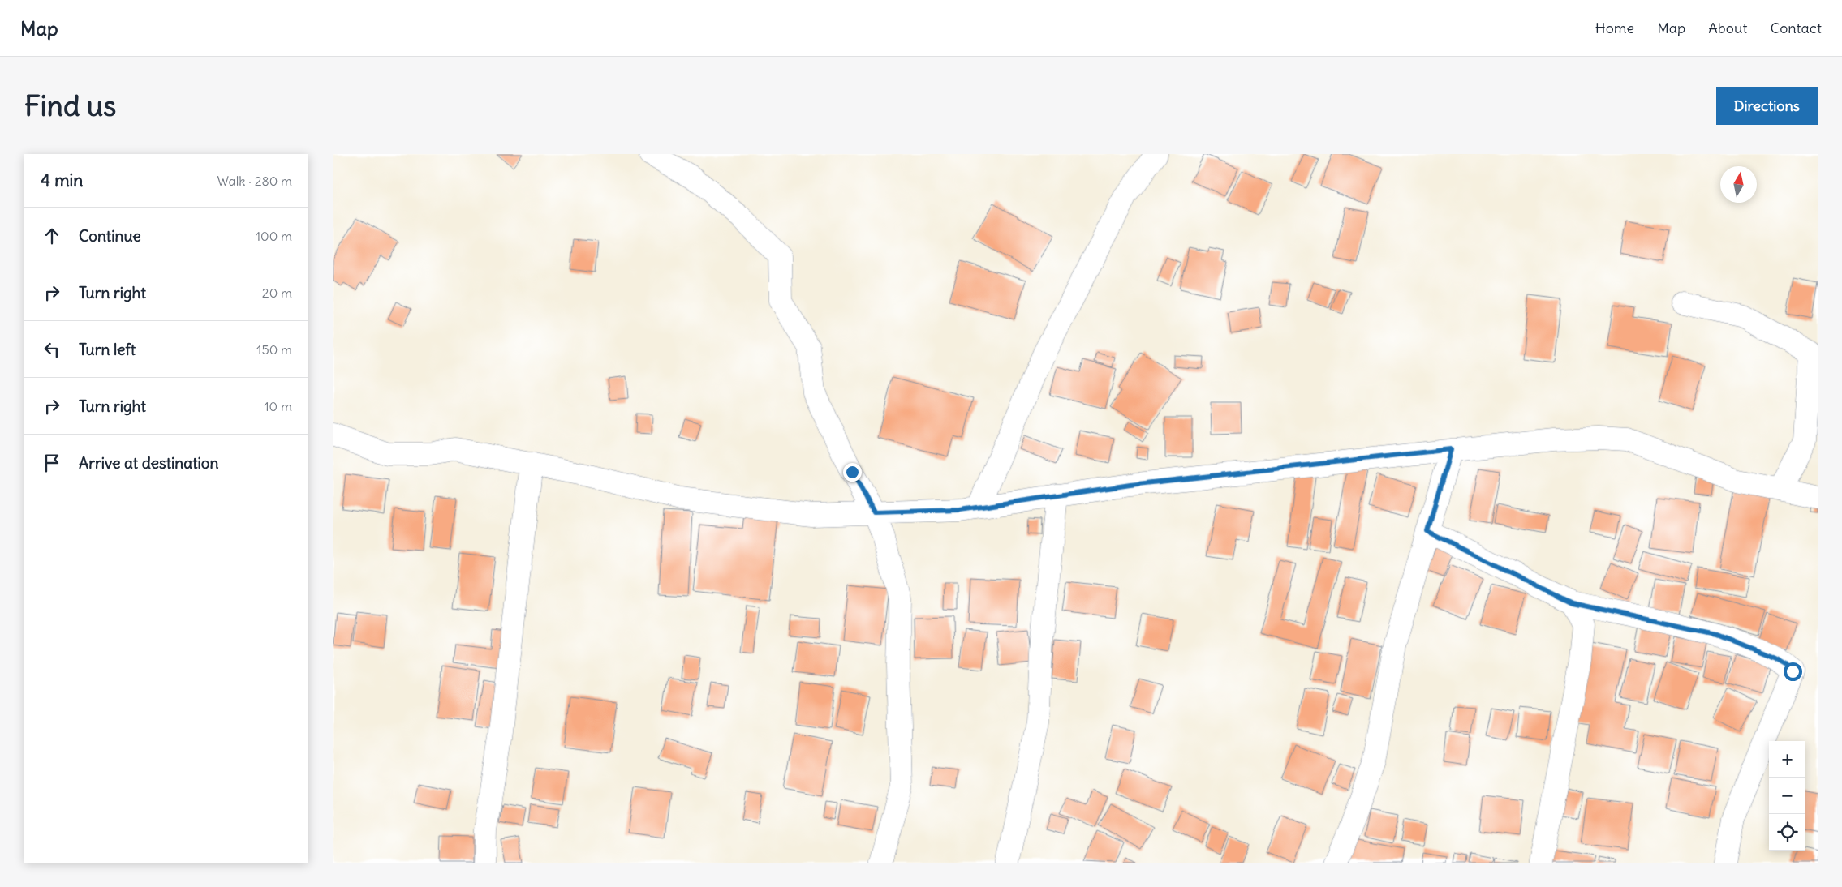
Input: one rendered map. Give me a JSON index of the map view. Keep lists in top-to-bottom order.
{
  "north": "top",
  "page": {
    "header": "Map",
    "nav": [
      "Home",
      "Map",
      "About",
      "Contact"
    ],
    "buttons": "Directions",
    "title": "Find us",
    "heading": ["4 min", "Walk · 280 m"],
    "list": [
      ["Continue", "100 m"],
      ["Turn right", "20 m"],
      ["Turn left", "150 m"],
      ["Turn right", "10 m"],
      "Arrive at destination"
    ],
    "map_buttons": ["+", "−"]
  }
}
